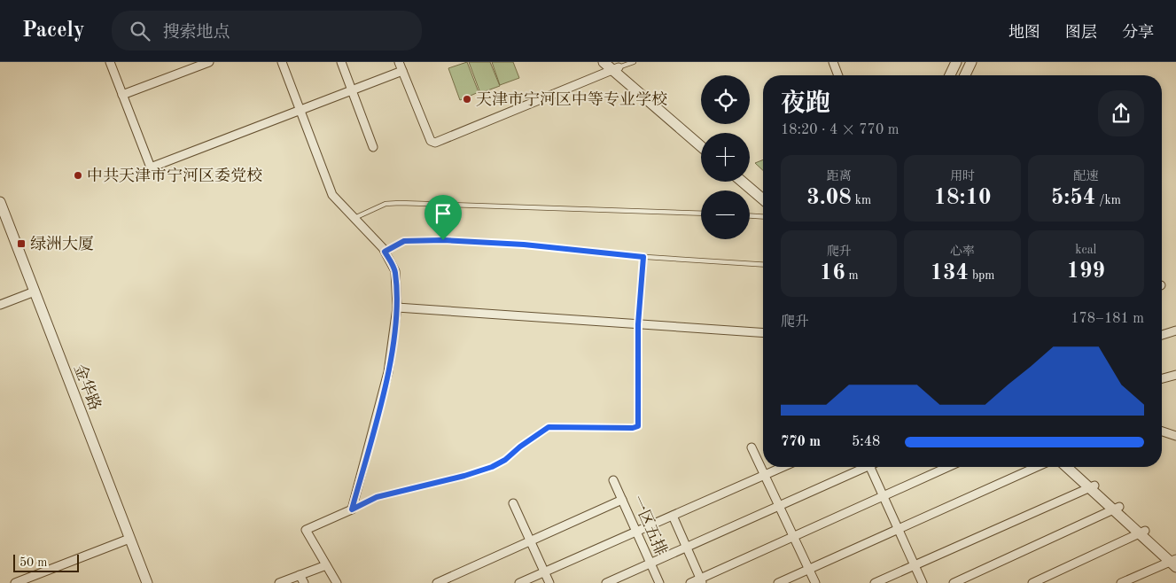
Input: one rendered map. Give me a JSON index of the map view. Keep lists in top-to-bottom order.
{
  "streets": {
    "street": ["金华路", "一区五排"]
  },
  "places": {
    "other": ["天津市宁河区中等专业学校", "中共天津市宁河区委党校"],
    "transit": ["绿洲大厦"]
  },
  "scale_bar": "50 m",
  "page": {
    "header": "Pacely",
    "search": "搜索地点",
    "nav": ["地图", "图层", "分享"],
    "map_buttons": ["+", "−"],
    "heading": ["夜跑", "18:20 · 4 × 770 m"],
    "stats": [
      ["距离", "3.08 km"],
      ["用时", "18:10"],
      ["配速", "5:54 /km"],
      ["爬升", "16 m"],
      ["心率", "134 bpm"],
      ["kcal", "199"]
    ],
    "chart": ["爬升", "178–181 m"],
    "list": [
      {
        "name": "770 m",
        "note": "5:48"
      }
    ],
    "scale": "50 m"
  }
}
